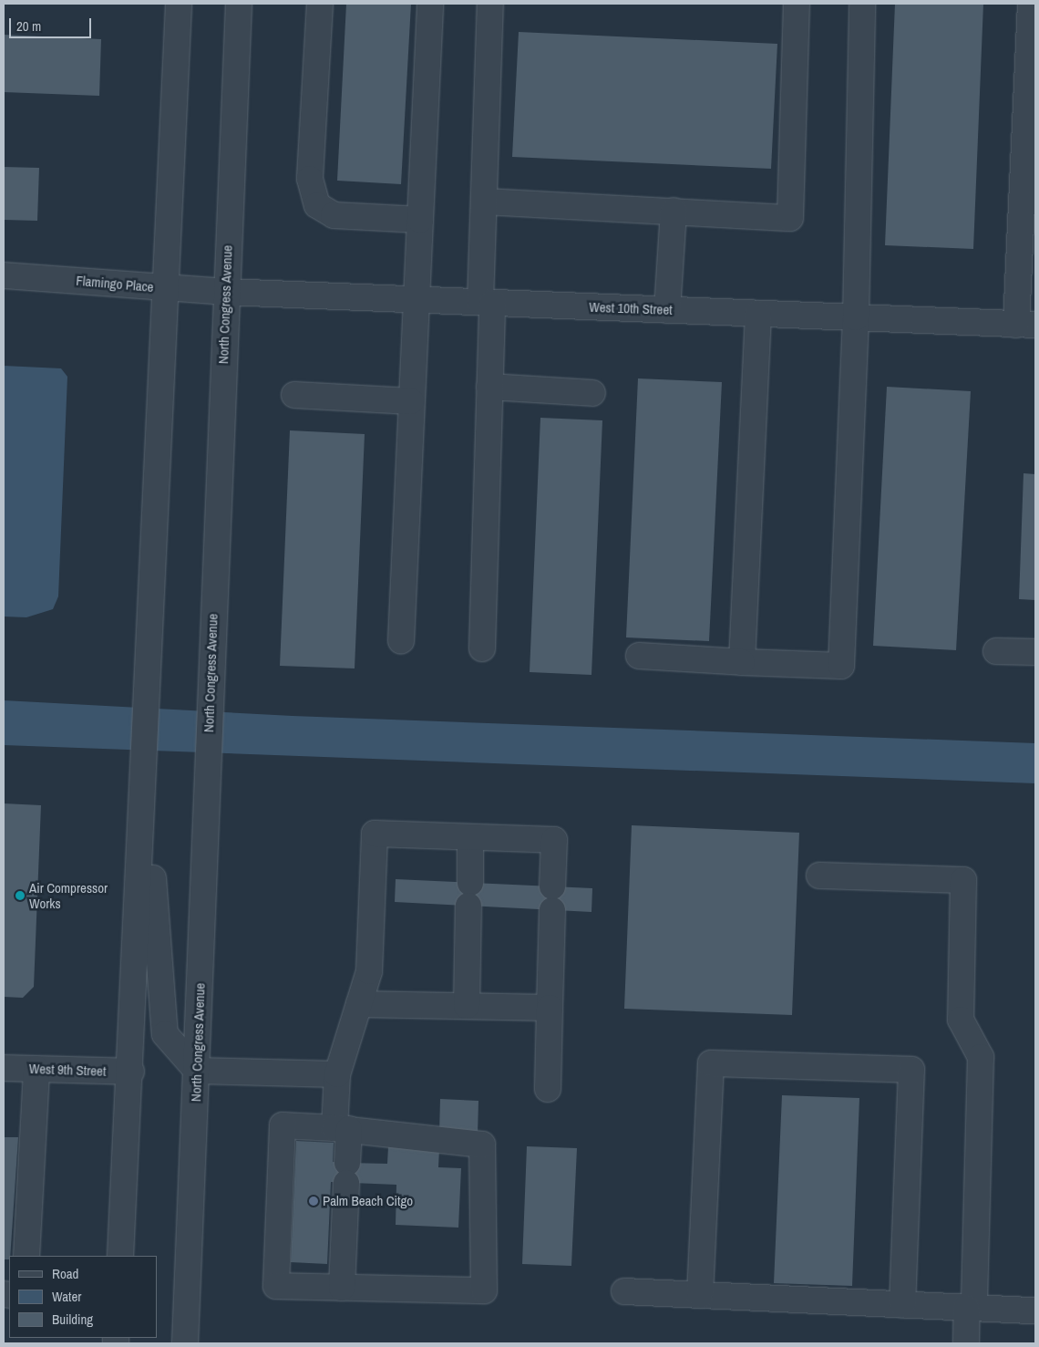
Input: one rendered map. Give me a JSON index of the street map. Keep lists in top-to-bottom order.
{
  "streets": {
    "street": [
      "Flamingo Place",
      "North Congress Avenue",
      "West 10th Street",
      "West 9th Street"
    ]
  },
  "crossings": [
    ["Flamingo Place", "North Congress Avenue"],
    ["Flamingo Place", "West 10th Street"],
    ["North Congress Avenue", "West 10th Street"]
  ],
  "places": ["Air Compressor Works", "Palm Beach Citgo"],
  "legend": ["Road", "Water", "Building"],
  "scale_bar": "20 m"
}
